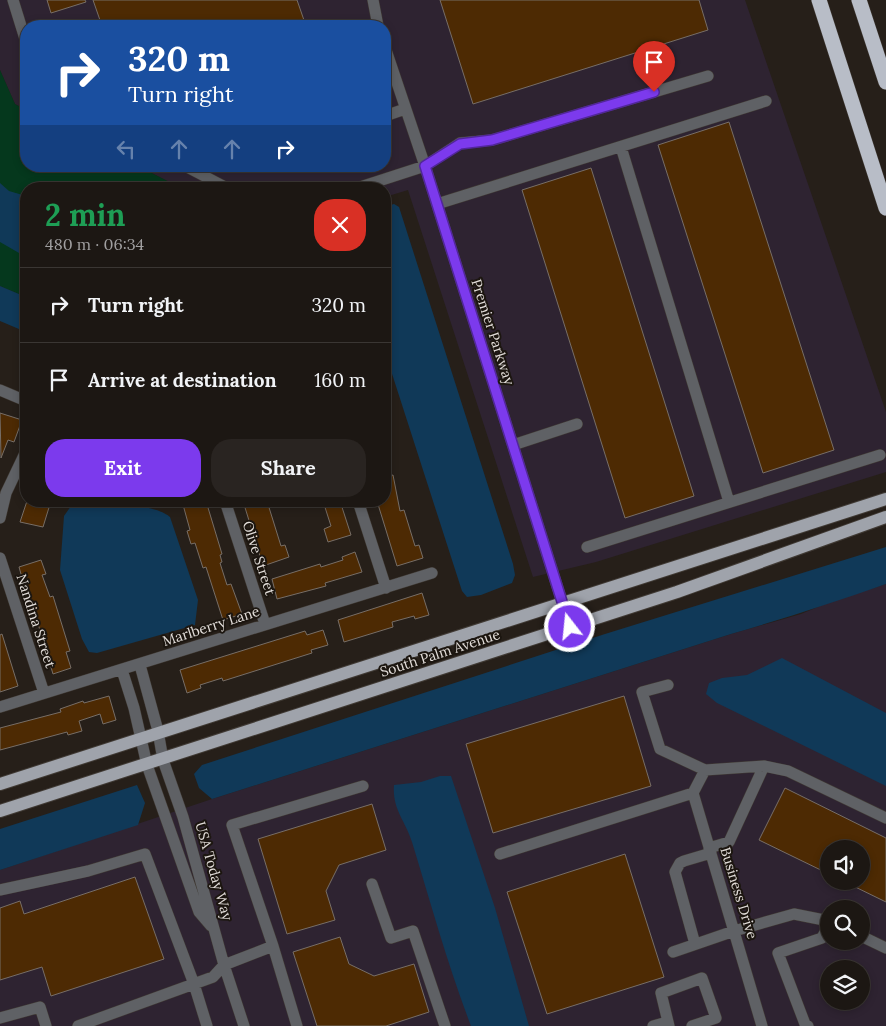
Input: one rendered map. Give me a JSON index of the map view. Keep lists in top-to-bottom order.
{
  "streets": {
    "main road": ["South Palm Avenue"],
    "street": [
      "Premier Parkway",
      "Olive Street",
      "Nandina Street",
      "Marlberry Lane",
      "USA Today Way",
      "Business Drive"
    ]
  },
  "crossings": [
    ["Premier Parkway", "South Palm Avenue"],
    ["Olive Street", "Marlberry Lane"],
    ["Nandina Street", "Marlberry Lane"],
    ["Marlberry Lane", "USA Today Way"],
    ["South Palm Avenue", "USA Today Way"]
  ],
  "page": {
    "turn": ["320 m", "Turn right"],
    "heading": ["2 min", "480 m · 06:34"],
    "list": [
      {
        "name": "Turn right",
        "value": "320 m"
      },
      {
        "name": "Arrive at destination",
        "value": "160 m"
      }
    ],
    "buttons": ["Exit", "Share"]
  }
}
